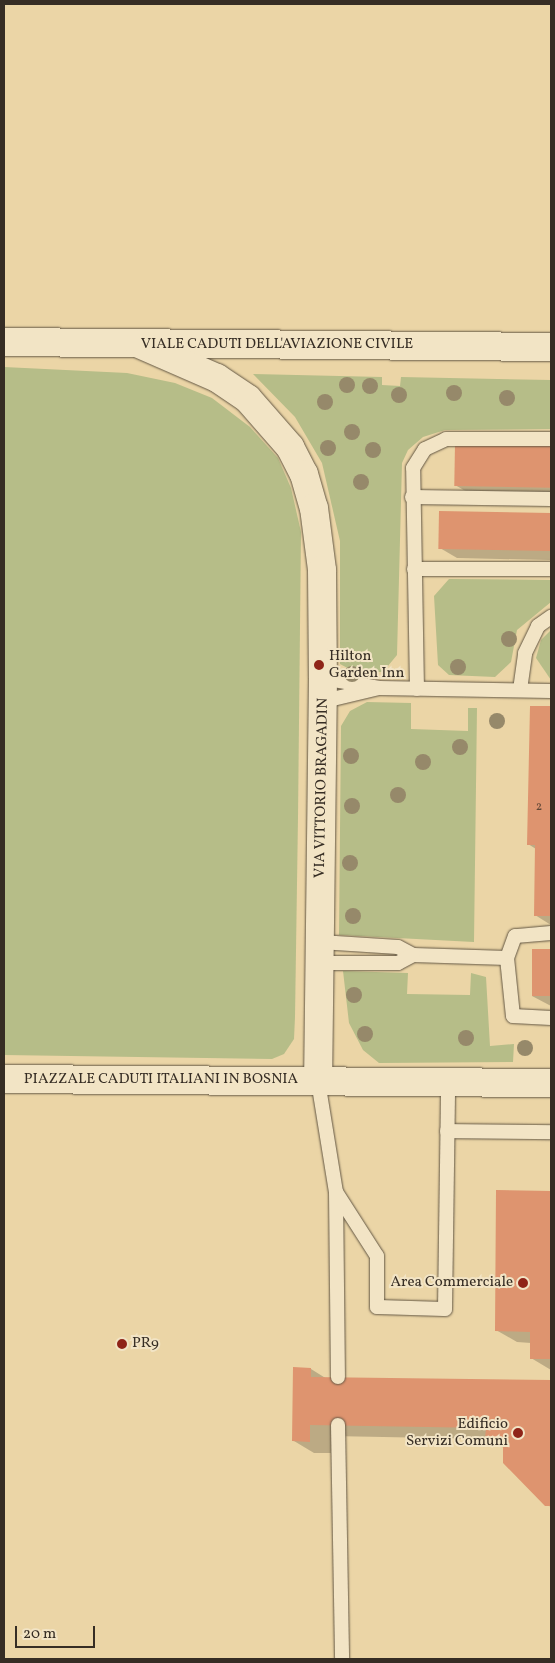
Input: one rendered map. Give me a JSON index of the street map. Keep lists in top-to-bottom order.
{
  "streets": {
    "street": ["VIALE CADUTI DELL'AVIAZIONE CIVILE", "VIA VITTORIO BRAGADIN", "PIAZZALE CADUTI ITALIANI IN BOSNIA"]
  },
  "crossings": [
    ["VIALE CADUTI DELL'AVIAZIONE CIVILE", "VIA VITTORIO BRAGADIN"],
    ["VIA VITTORIO BRAGADIN", "PIAZZALE CADUTI ITALIANI IN BOSNIA"]
  ],
  "places": [
    "Hilton Garden Inn",
    "Area Commerciale",
    "PR9",
    "Edificio Servizi Comuni"
  ],
  "house_numbers": ["2"],
  "scale_bar": "20 m"
}
